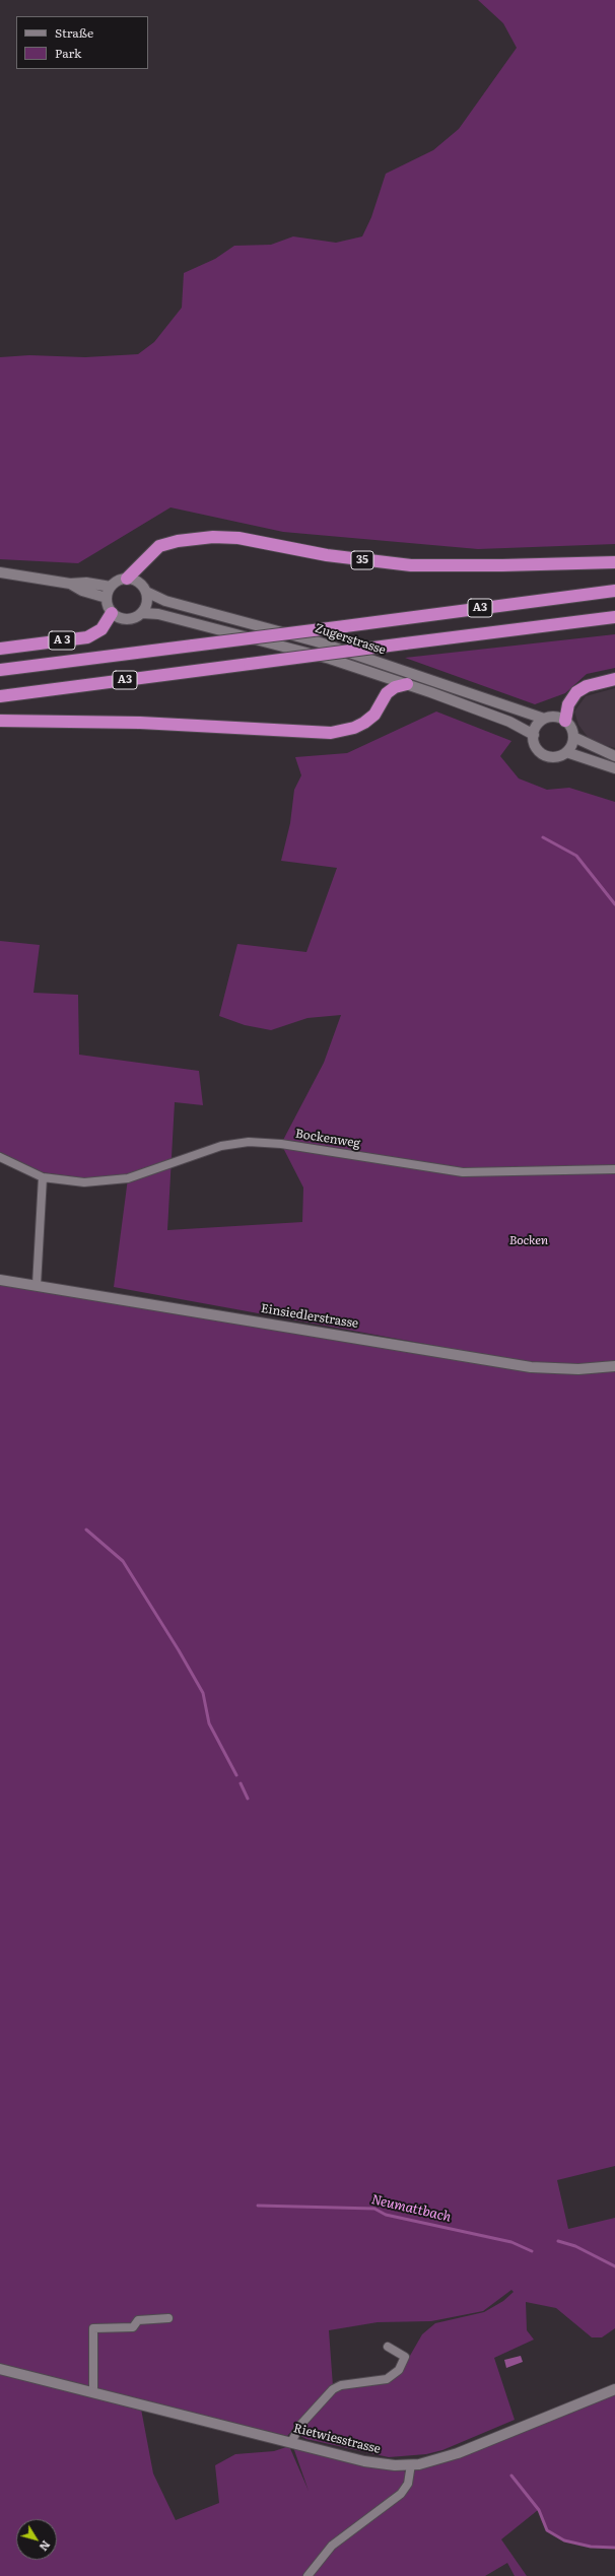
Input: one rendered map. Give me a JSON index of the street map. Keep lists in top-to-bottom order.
{
  "streets": {
    "highway": ["35", "A3", "A 3"],
    "main road": ["Zugerstrasse", "Einsiedlerstrasse", "Rietwiesstrasse"],
    "street": ["Bockenweg"]
  },
  "crossings": [
    ["35", "Zugerstrasse"],
    ["35", "A 3"],
    ["Zugerstrasse", "A 3"]
  ],
  "water": ["Neumattbach"],
  "parks": ["Bocken"],
  "legend": ["Straße", "Park"],
  "north": "bottom right"
}
